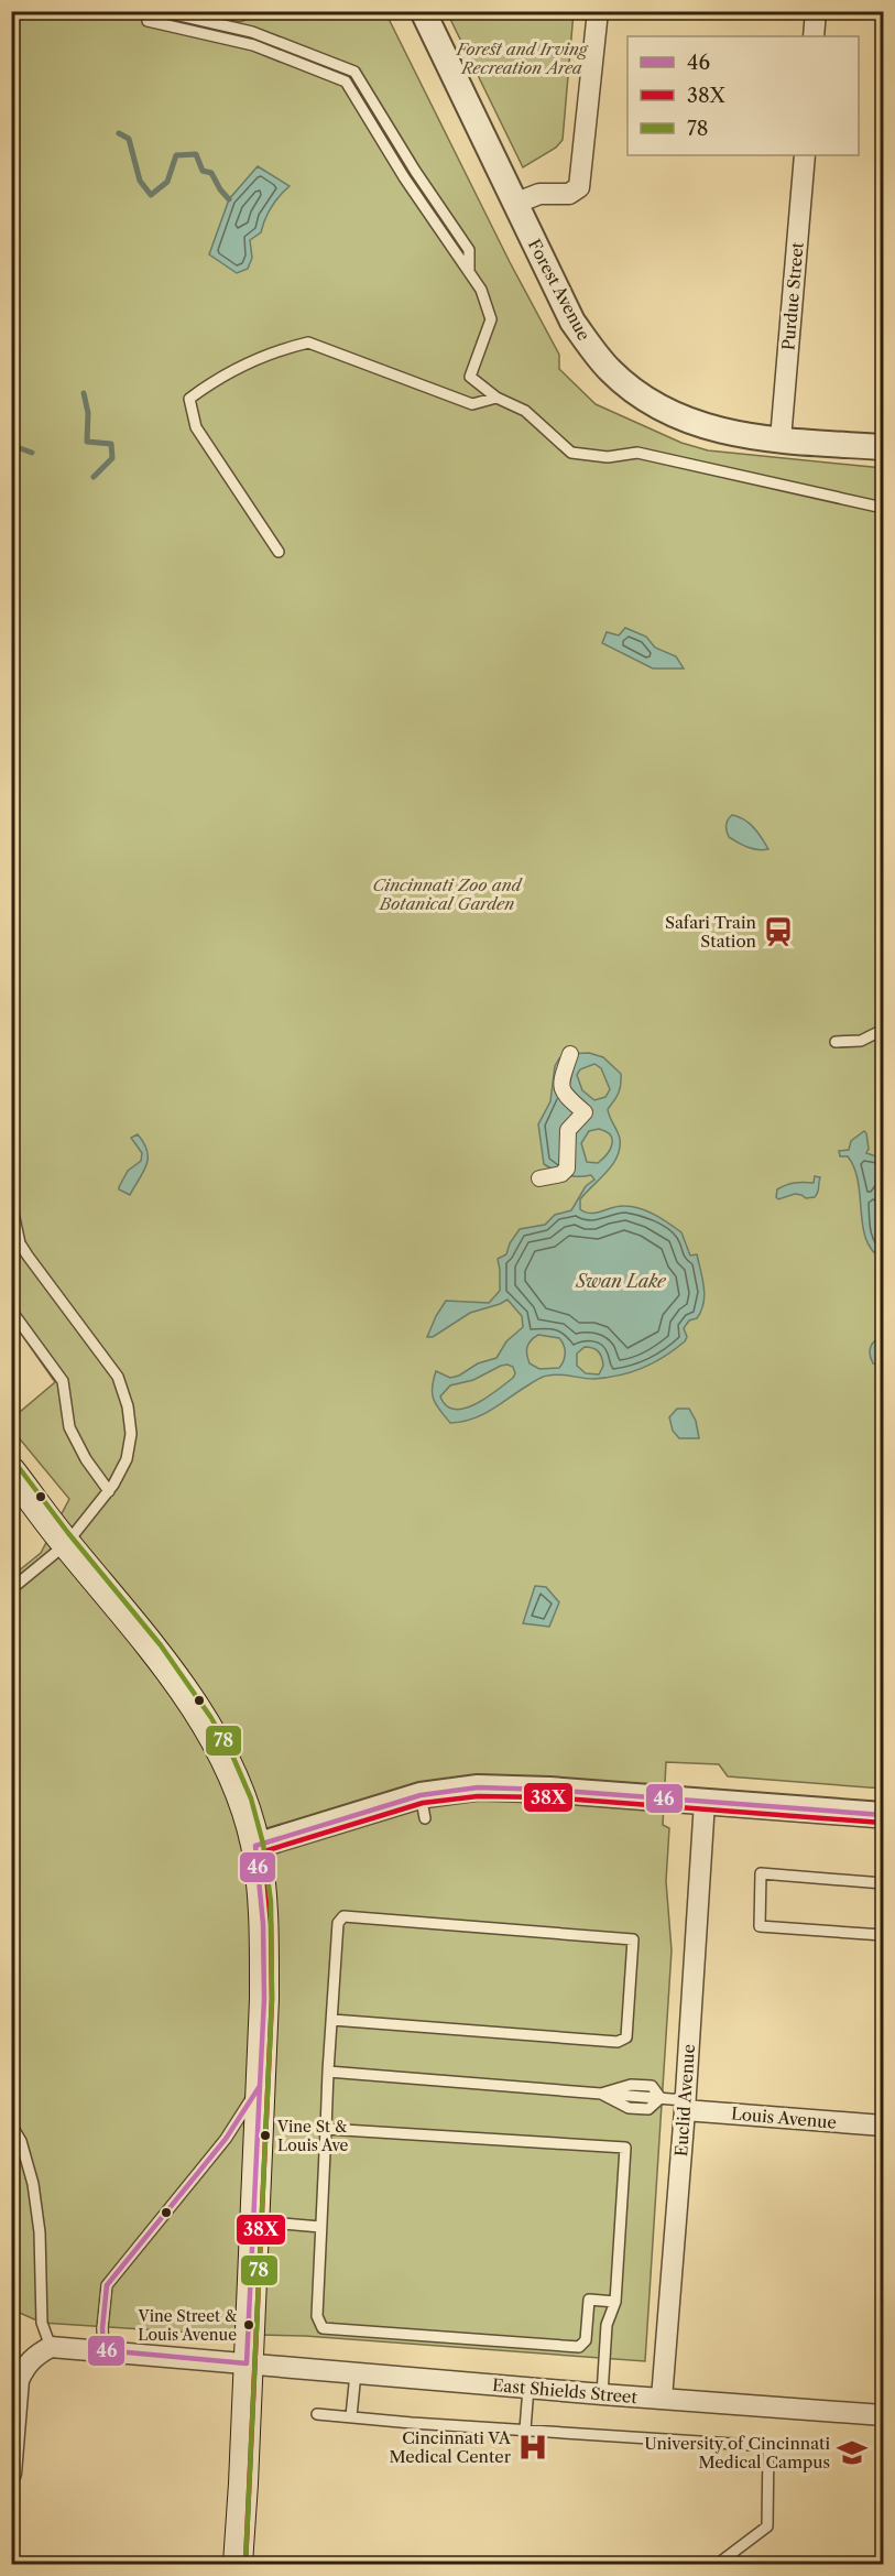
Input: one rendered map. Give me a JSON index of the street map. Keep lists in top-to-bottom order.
{
  "streets": {
    "street": [
      "Forest Avenue",
      "Purdue Street",
      "Euclid Avenue",
      "Louis Avenue",
      "East Shields Street"
    ]
  },
  "crossings": [
    ["Forest Avenue", "Purdue Street"],
    ["Euclid Avenue", "Louis Avenue"],
    ["Euclid Avenue", "East Shields Street"]
  ],
  "water": ["Swan Lake"],
  "parks": ["Forest and Irving Recreation Area", "Cincinnati Zoo and Botanical Garden"],
  "places": {
    "station": ["Safari Train Station"],
    "other": ["Vine St & Louis Ave", "Vine Street & Louis Avenue"],
    "hospital": ["Cincinnati VA Medical Center"],
    "school or university": ["University of Cincinnati Medical Campus"]
  },
  "lines": ["transit line 78", "transit line 46", "transit line 38X"],
  "legend": ["46", "38X", "78"]
}
